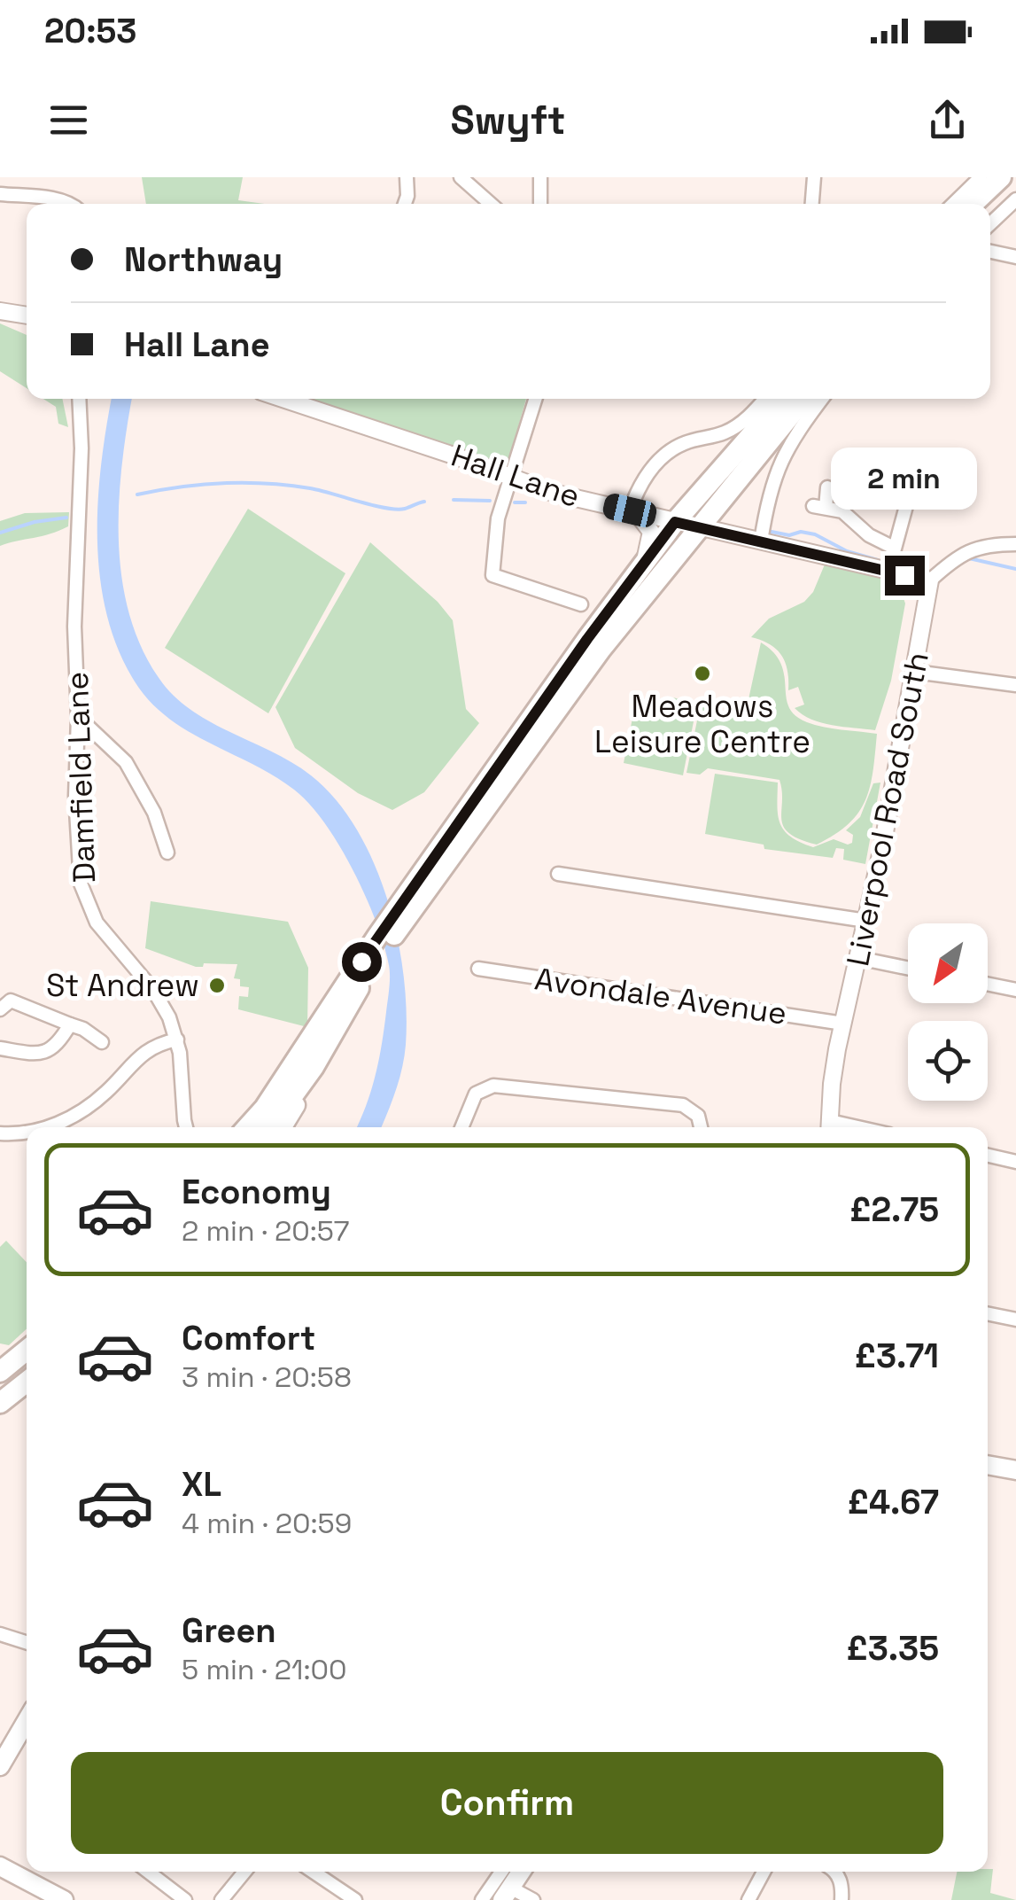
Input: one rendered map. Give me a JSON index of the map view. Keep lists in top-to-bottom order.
{
  "streets": {
    "street": [
      "Hall Lane",
      "Damfield Lane",
      "Liverpool Road South",
      "Avondale Avenue"
    ]
  },
  "crossings": [
    ["Hall Lane", "Liverpool Road South"],
    ["Liverpool Road South", "Avondale Avenue"]
  ],
  "places": ["Meadows Leisure Centre", "St Andrew"],
  "north": "bottom left",
  "page": {
    "status": "20:53",
    "header": "Swyft",
    "banner": ["Northway", "Hall Lane"],
    "bubble": "2 min",
    "list": [
      {
        "name": "Economy",
        "note": "2 min · 20:57",
        "value": "£2.75"
      },
      {
        "name": "Comfort",
        "note": "3 min · 20:58",
        "value": "£3.71"
      },
      {
        "name": "XL",
        "note": "4 min · 20:59",
        "value": "£4.67"
      },
      {
        "name": "Green",
        "note": "5 min · 21:00",
        "value": "£3.35"
      }
    ],
    "buttons": "Confirm"
  }
}
